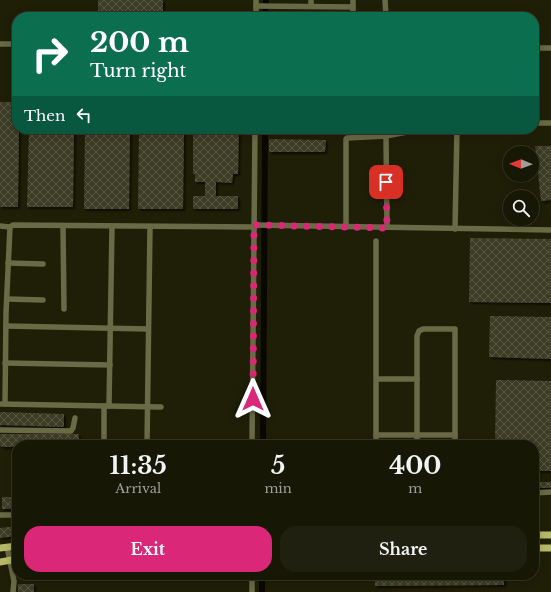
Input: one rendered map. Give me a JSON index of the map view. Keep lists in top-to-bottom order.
{
  "north": "left",
  "page": {
    "turn": ["200 m", "Turn right"],
    "then": "Then",
    "eta": [
      "11:35",
      "Arrival",
      "5",
      "min",
      "400",
      "m"
    ],
    "buttons": ["Exit", "Share"]
  }
}
